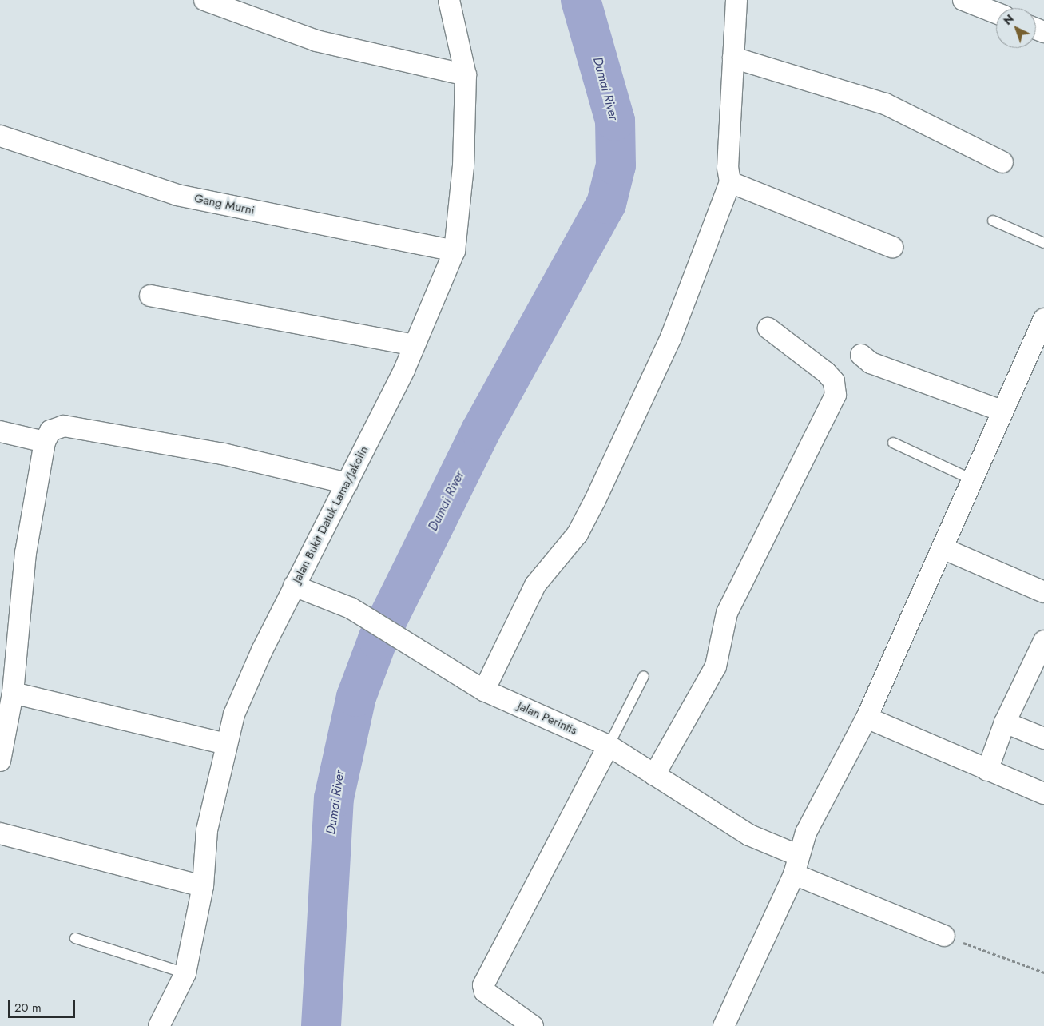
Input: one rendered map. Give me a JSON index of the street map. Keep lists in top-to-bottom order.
{
  "streets": {
    "street": ["Gang Murni", "Jalan Bukit Datuk Lama/Jakolin", "Jalan Perintis"]
  },
  "crossings": [
    ["Gang Murni", "Jalan Bukit Datuk Lama/Jakolin"],
    ["Jalan Bukit Datuk Lama/Jakolin", "Jalan Perintis"]
  ],
  "water": ["Dumai River"],
  "scale_bar": "20 m",
  "north": "top left"
}
